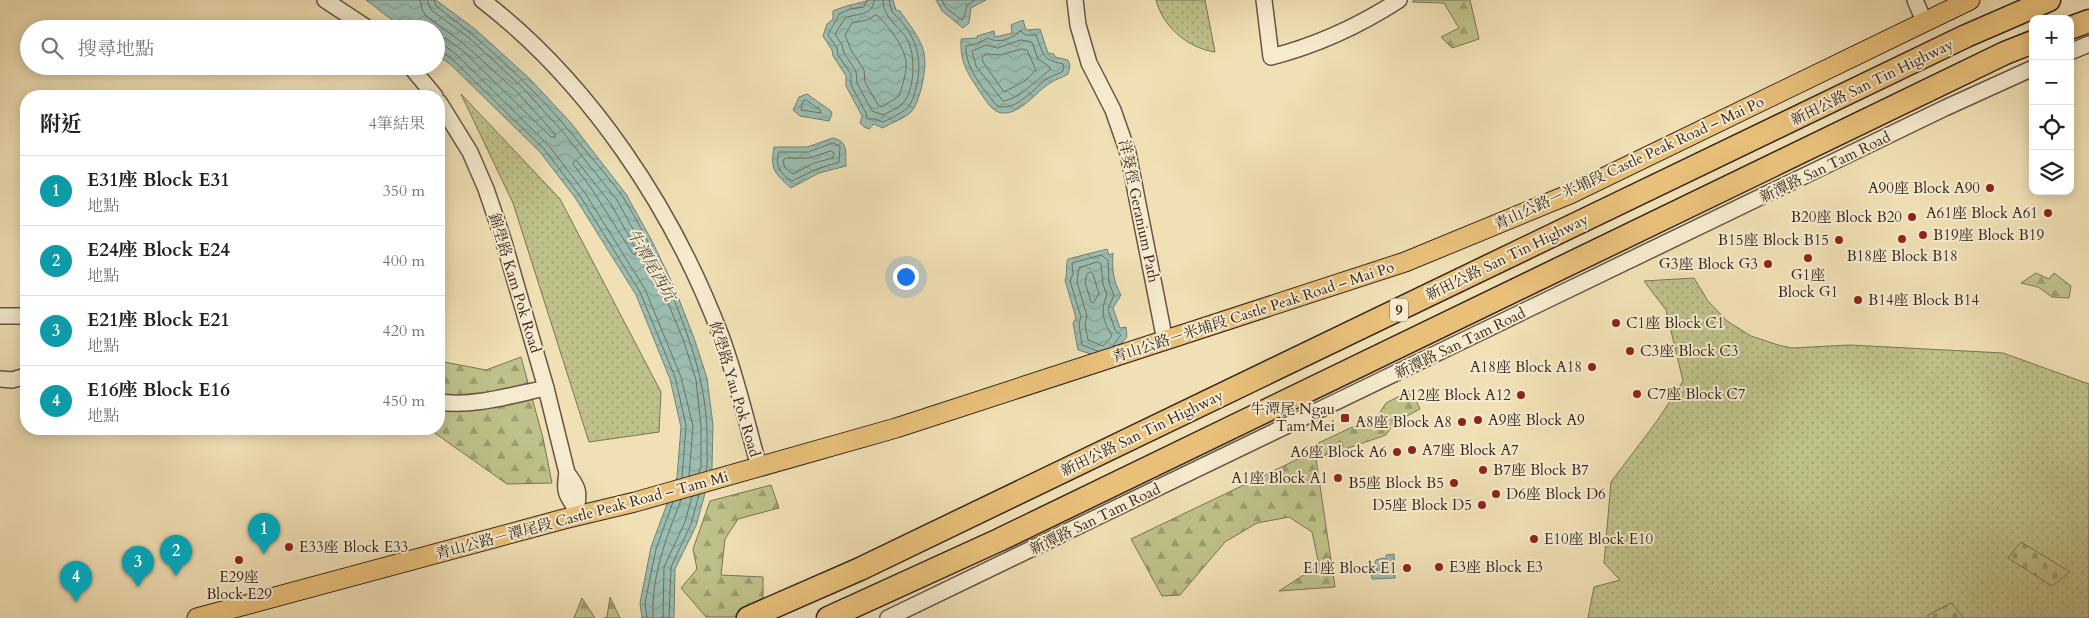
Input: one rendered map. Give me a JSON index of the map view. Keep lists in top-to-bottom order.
{
  "streets": {
    "highway": ["新田公路 San Tin Highway", "9"],
    "main road": ["青山公路－米埔段 Castle Peak Road – Mai Po", "青山公路－潭尾段 Castle Peak Road – Tam Mi"],
    "street": [
      "新潭路 San Tam Road",
      "洋葵徑 Geranium Path",
      "錦壆路 Kam Pok Road",
      "攸壆路 Yau Pok Road"
    ]
  },
  "crossings": [
    ["青山公路－米埔段 Castle Peak Road – Mai Po", "洋葵徑 Geranium Path"],
    ["青山公路－米埔段 Castle Peak Road – Mai Po", "青山公路－潭尾段 Castle Peak Road – Tam Mi"],
    ["錦壆路 Kam Pok Road", "青山公路－潭尾段 Castle Peak Road – Tam Mi"],
    ["攸壆路 Yau Pok Road", "青山公路－潭尾段 Castle Peak Road – Tam Mi"]
  ],
  "water": ["牛潭尾西坑"],
  "places": {
    "other": [
      "A90座 Block A90",
      "A61座 Block A61",
      "B20座 Block B20",
      "B19座 Block B19",
      "B18座 Block B18",
      "B15座 Block B15",
      "G1座 Block G1",
      "G3座 Block G3",
      "B14座 Block B14",
      "C1座 Block C1",
      "C3座 Block C3",
      "A18座 Block A18",
      "C7座 Block C7",
      "A12座 Block A12",
      "A9座 Block A9",
      "A8座 Block A8",
      "A7座 Block A7",
      "A6座 Block A6",
      "B7座 Block B7",
      "A1座 Block A1",
      "B5座 Block B5",
      "D6座 Block D6",
      "D5座 Block D5",
      "E10座 Block E10",
      "E33座 Block E33",
      "E29座 Block E29",
      "E3座 Block E3",
      "E1座 Block E1"
    ],
    "transit": ["牛潭尾 Ngau Tam Mei"]
  },
  "page": {
    "map_buttons": ["+", "−"],
    "search": "搜尋地點",
    "heading": ["附近", "4筆結果"],
    "list": [
      {
        "mark": "1",
        "name": "E31座 Block E31",
        "note": "地點",
        "value": "350 m"
      },
      {
        "mark": "2",
        "name": "E24座 Block E24",
        "note": "地點",
        "value": "400 m"
      },
      {
        "mark": "3",
        "name": "E21座 Block E21",
        "note": "地點",
        "value": "420 m"
      },
      {
        "mark": "4",
        "name": "E16座 Block E16",
        "note": "地點",
        "value": "450 m"
      }
    ],
    "pins": [
      "1",
      "2",
      "3",
      "4"
    ]
  }
}
